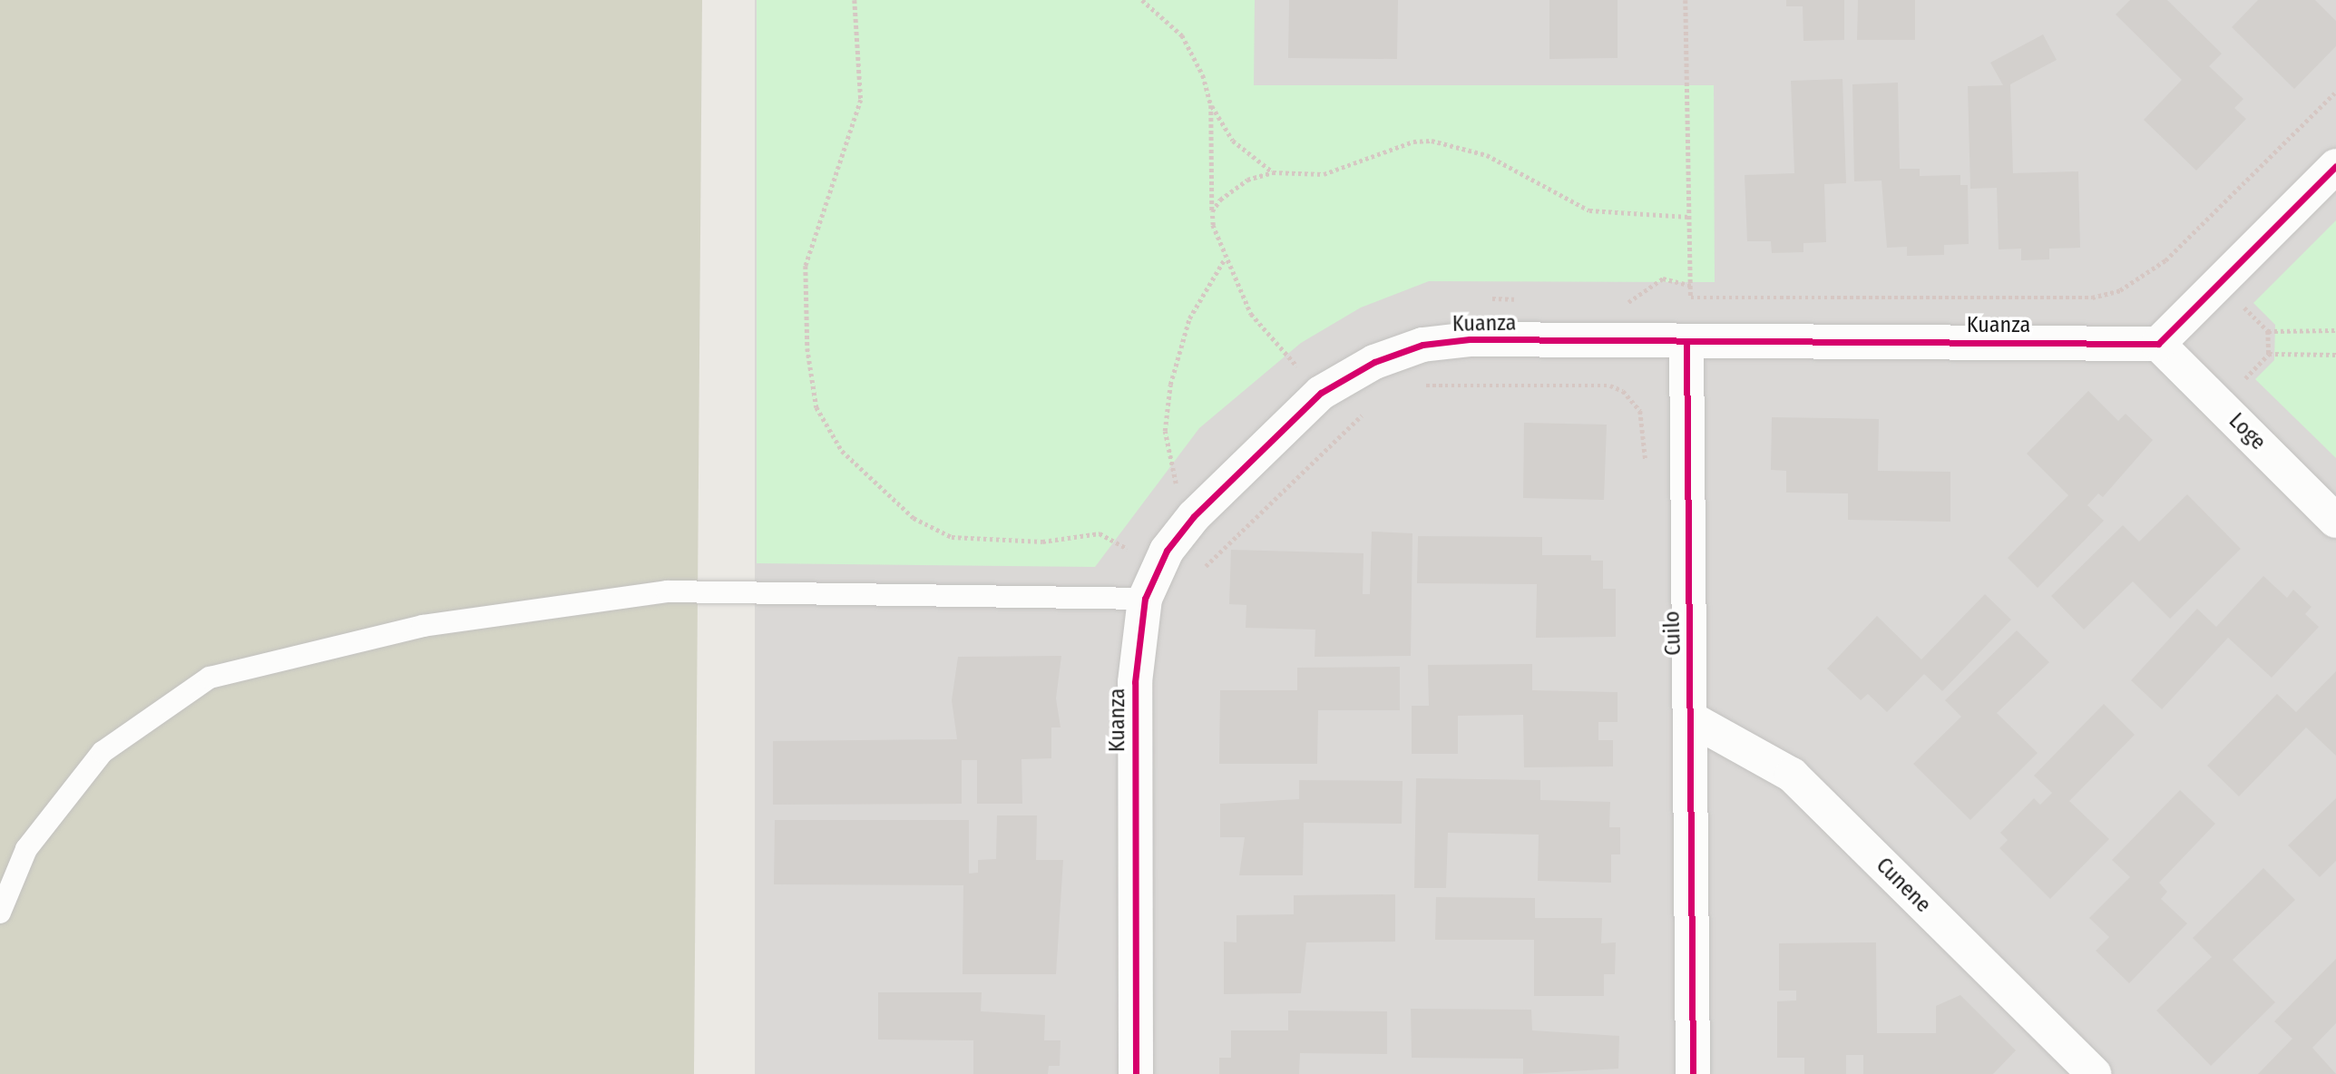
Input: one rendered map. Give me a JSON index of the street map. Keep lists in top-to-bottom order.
{
  "streets": {
    "street": [
      "Kuanza",
      "Loge",
      "Cuilo",
      "Cunene"
    ]
  },
  "crossings": [
    ["Kuanza", "Loge"],
    ["Kuanza", "Cuilo"],
    ["Cuilo", "Cunene"]
  ]
}
